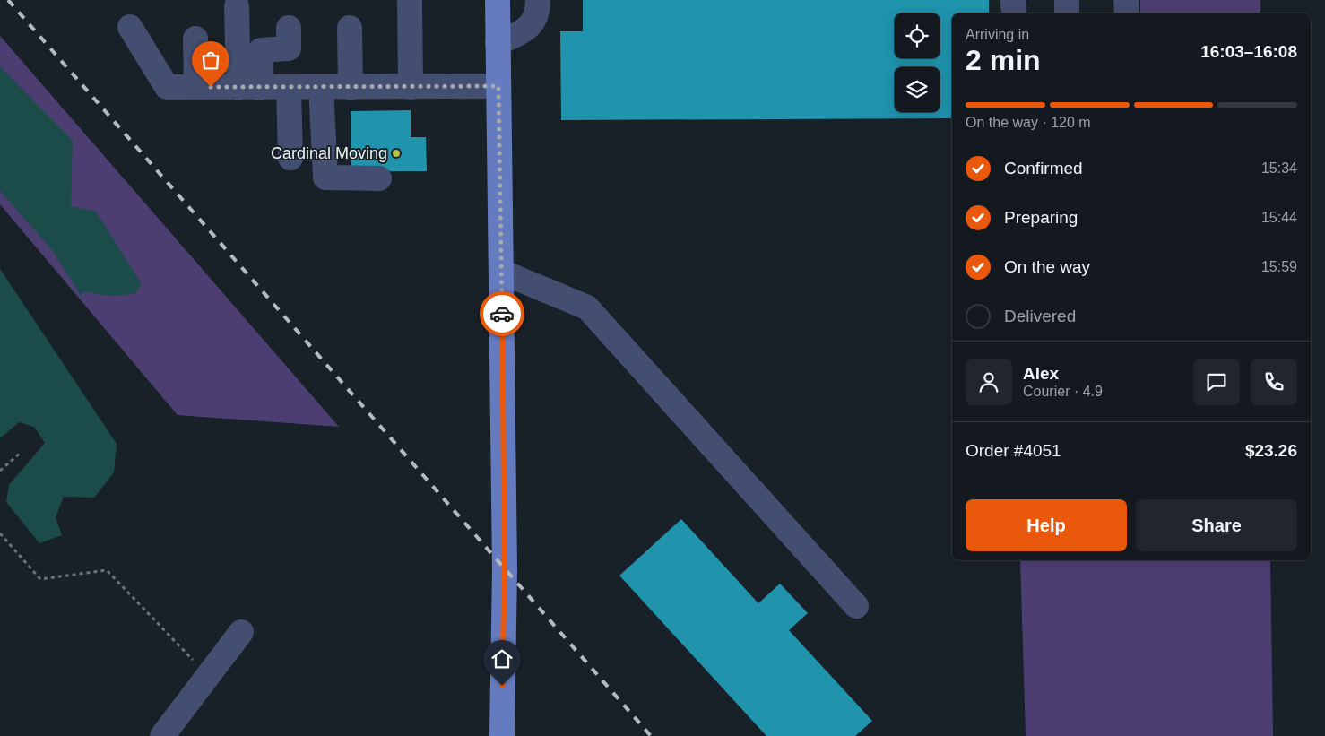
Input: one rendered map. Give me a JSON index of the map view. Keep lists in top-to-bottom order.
{
  "places": ["Cardinal Moving"],
  "page": {
    "heading": ["2 min", "Arriving in", "16:03–16:08"],
    "panel": [
      "Alex",
      "Courier · 4.9",
      "Order #4051",
      "$23.26"
    ],
    "bar": "On the way · 120 m",
    "list": [
      ["Confirmed", "15:34"],
      ["Preparing", "15:44"],
      ["On the way", "15:59"],
      "Delivered"
    ],
    "buttons": ["Help", "Share"]
  }
}
